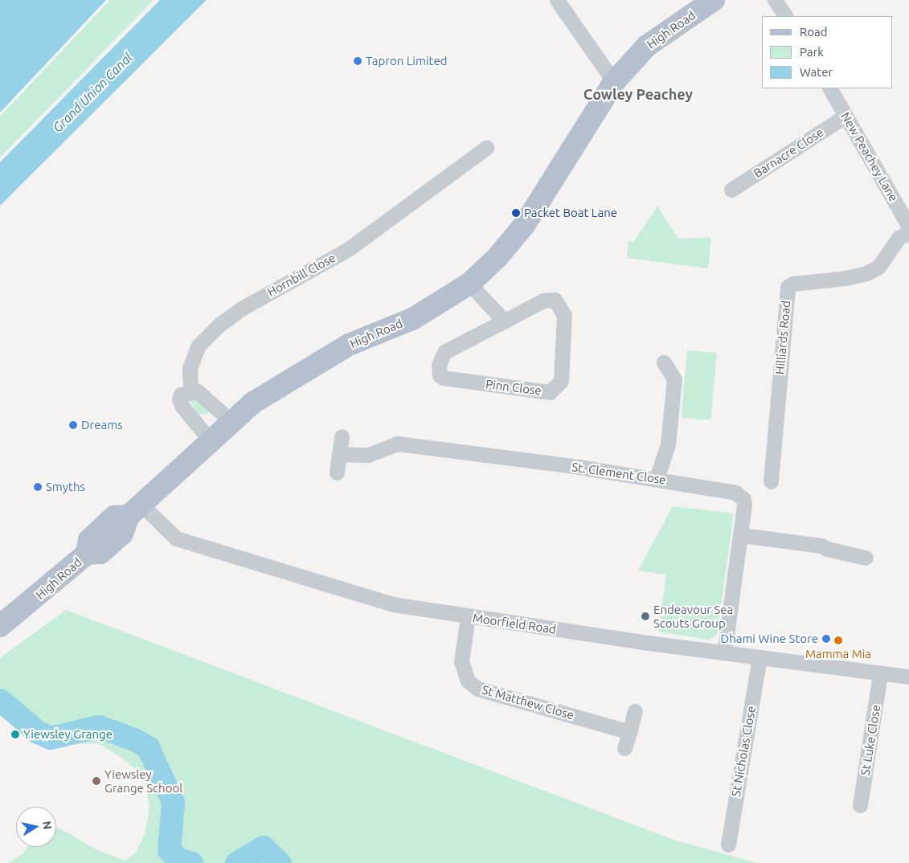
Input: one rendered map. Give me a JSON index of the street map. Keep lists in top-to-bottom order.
{
  "streets": {
    "main road": ["High Road"],
    "street": [
      "Barnacre Close",
      "New Peachey Lane",
      "Hornbill Close",
      "Hilliards Road",
      "Pinn Close",
      "St. Clement Close",
      "Moorfield Road",
      "St Matthew Close",
      "St Luke Close",
      "St Nicholas Close"
    ]
  },
  "crossings": [
    ["High Road", "Moorfield Road"],
    ["Barnacre Close", "New Peachey Lane"],
    ["St. Clement Close", "Moorfield Road"],
    ["Moorfield Road", "St Matthew Close"],
    ["Moorfield Road", "St Luke Close"],
    ["Moorfield Road", "St Nicholas Close"]
  ],
  "districts": ["Cowley Peachey"],
  "water": ["Grand Union Canal"],
  "places": [
    "Tapron Limited",
    "Packet Boat Lane",
    "Dreams",
    "Smyths",
    "Endeavour Sea Scouts Group",
    "Dhami Wine Store",
    "Mamma Mia",
    "Yiewsley Grange",
    "Yiewsley Grange School"
  ],
  "legend": ["Road", "Park", "Water"],
  "north": "right"
}
